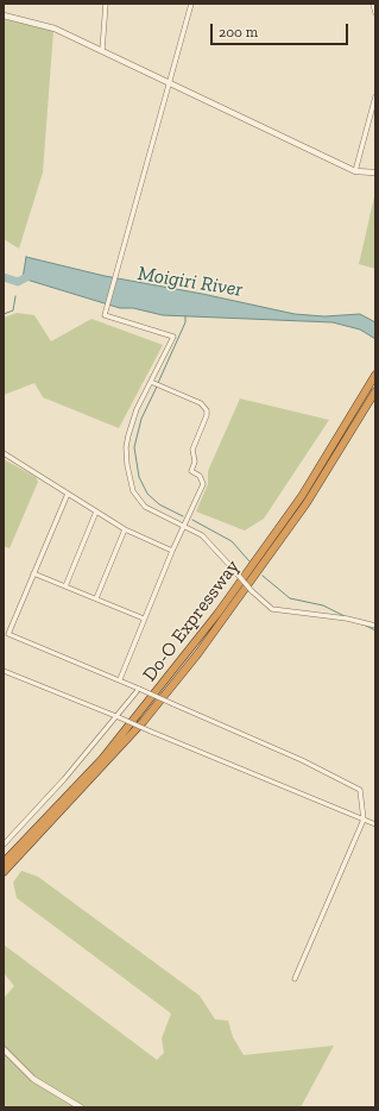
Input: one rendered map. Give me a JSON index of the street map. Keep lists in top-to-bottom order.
{
  "streets": {
    "highway": ["Do-O Expressway"]
  },
  "water": ["Moigiri River"],
  "scale_bar": "200 m"
}
